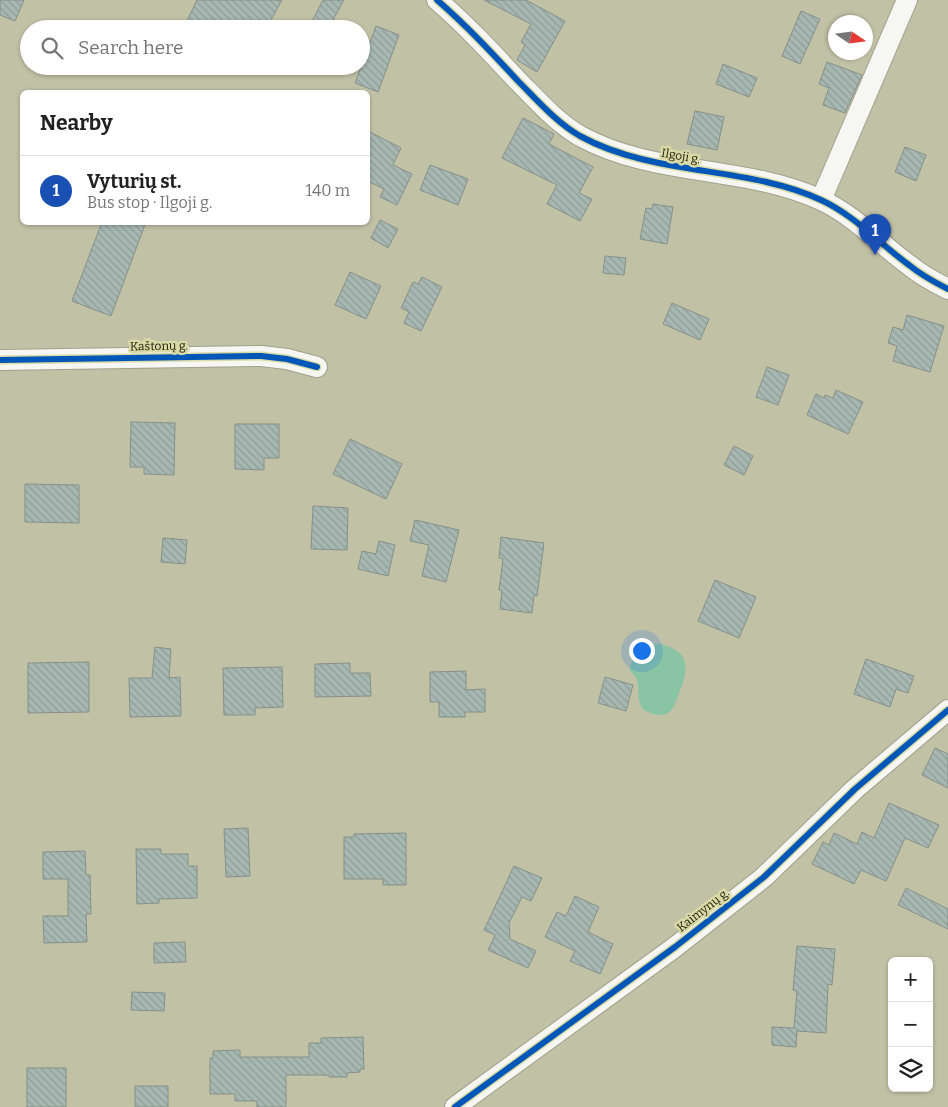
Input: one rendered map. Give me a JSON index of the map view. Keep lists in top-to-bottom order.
{
  "streets": {
    "street": ["Ilgoji g.", "Kaštonų g.", "Kaimynų g."]
  },
  "north": "right",
  "page": {
    "search": "Search here",
    "heading": "Nearby",
    "list": [
      {
        "mark": "1",
        "name": "Vyturių st.",
        "note": "Bus stop · Ilgoji g.",
        "value": "140 m"
      }
    ],
    "pins": "1",
    "map_buttons": ["+", "−"]
  }
}
